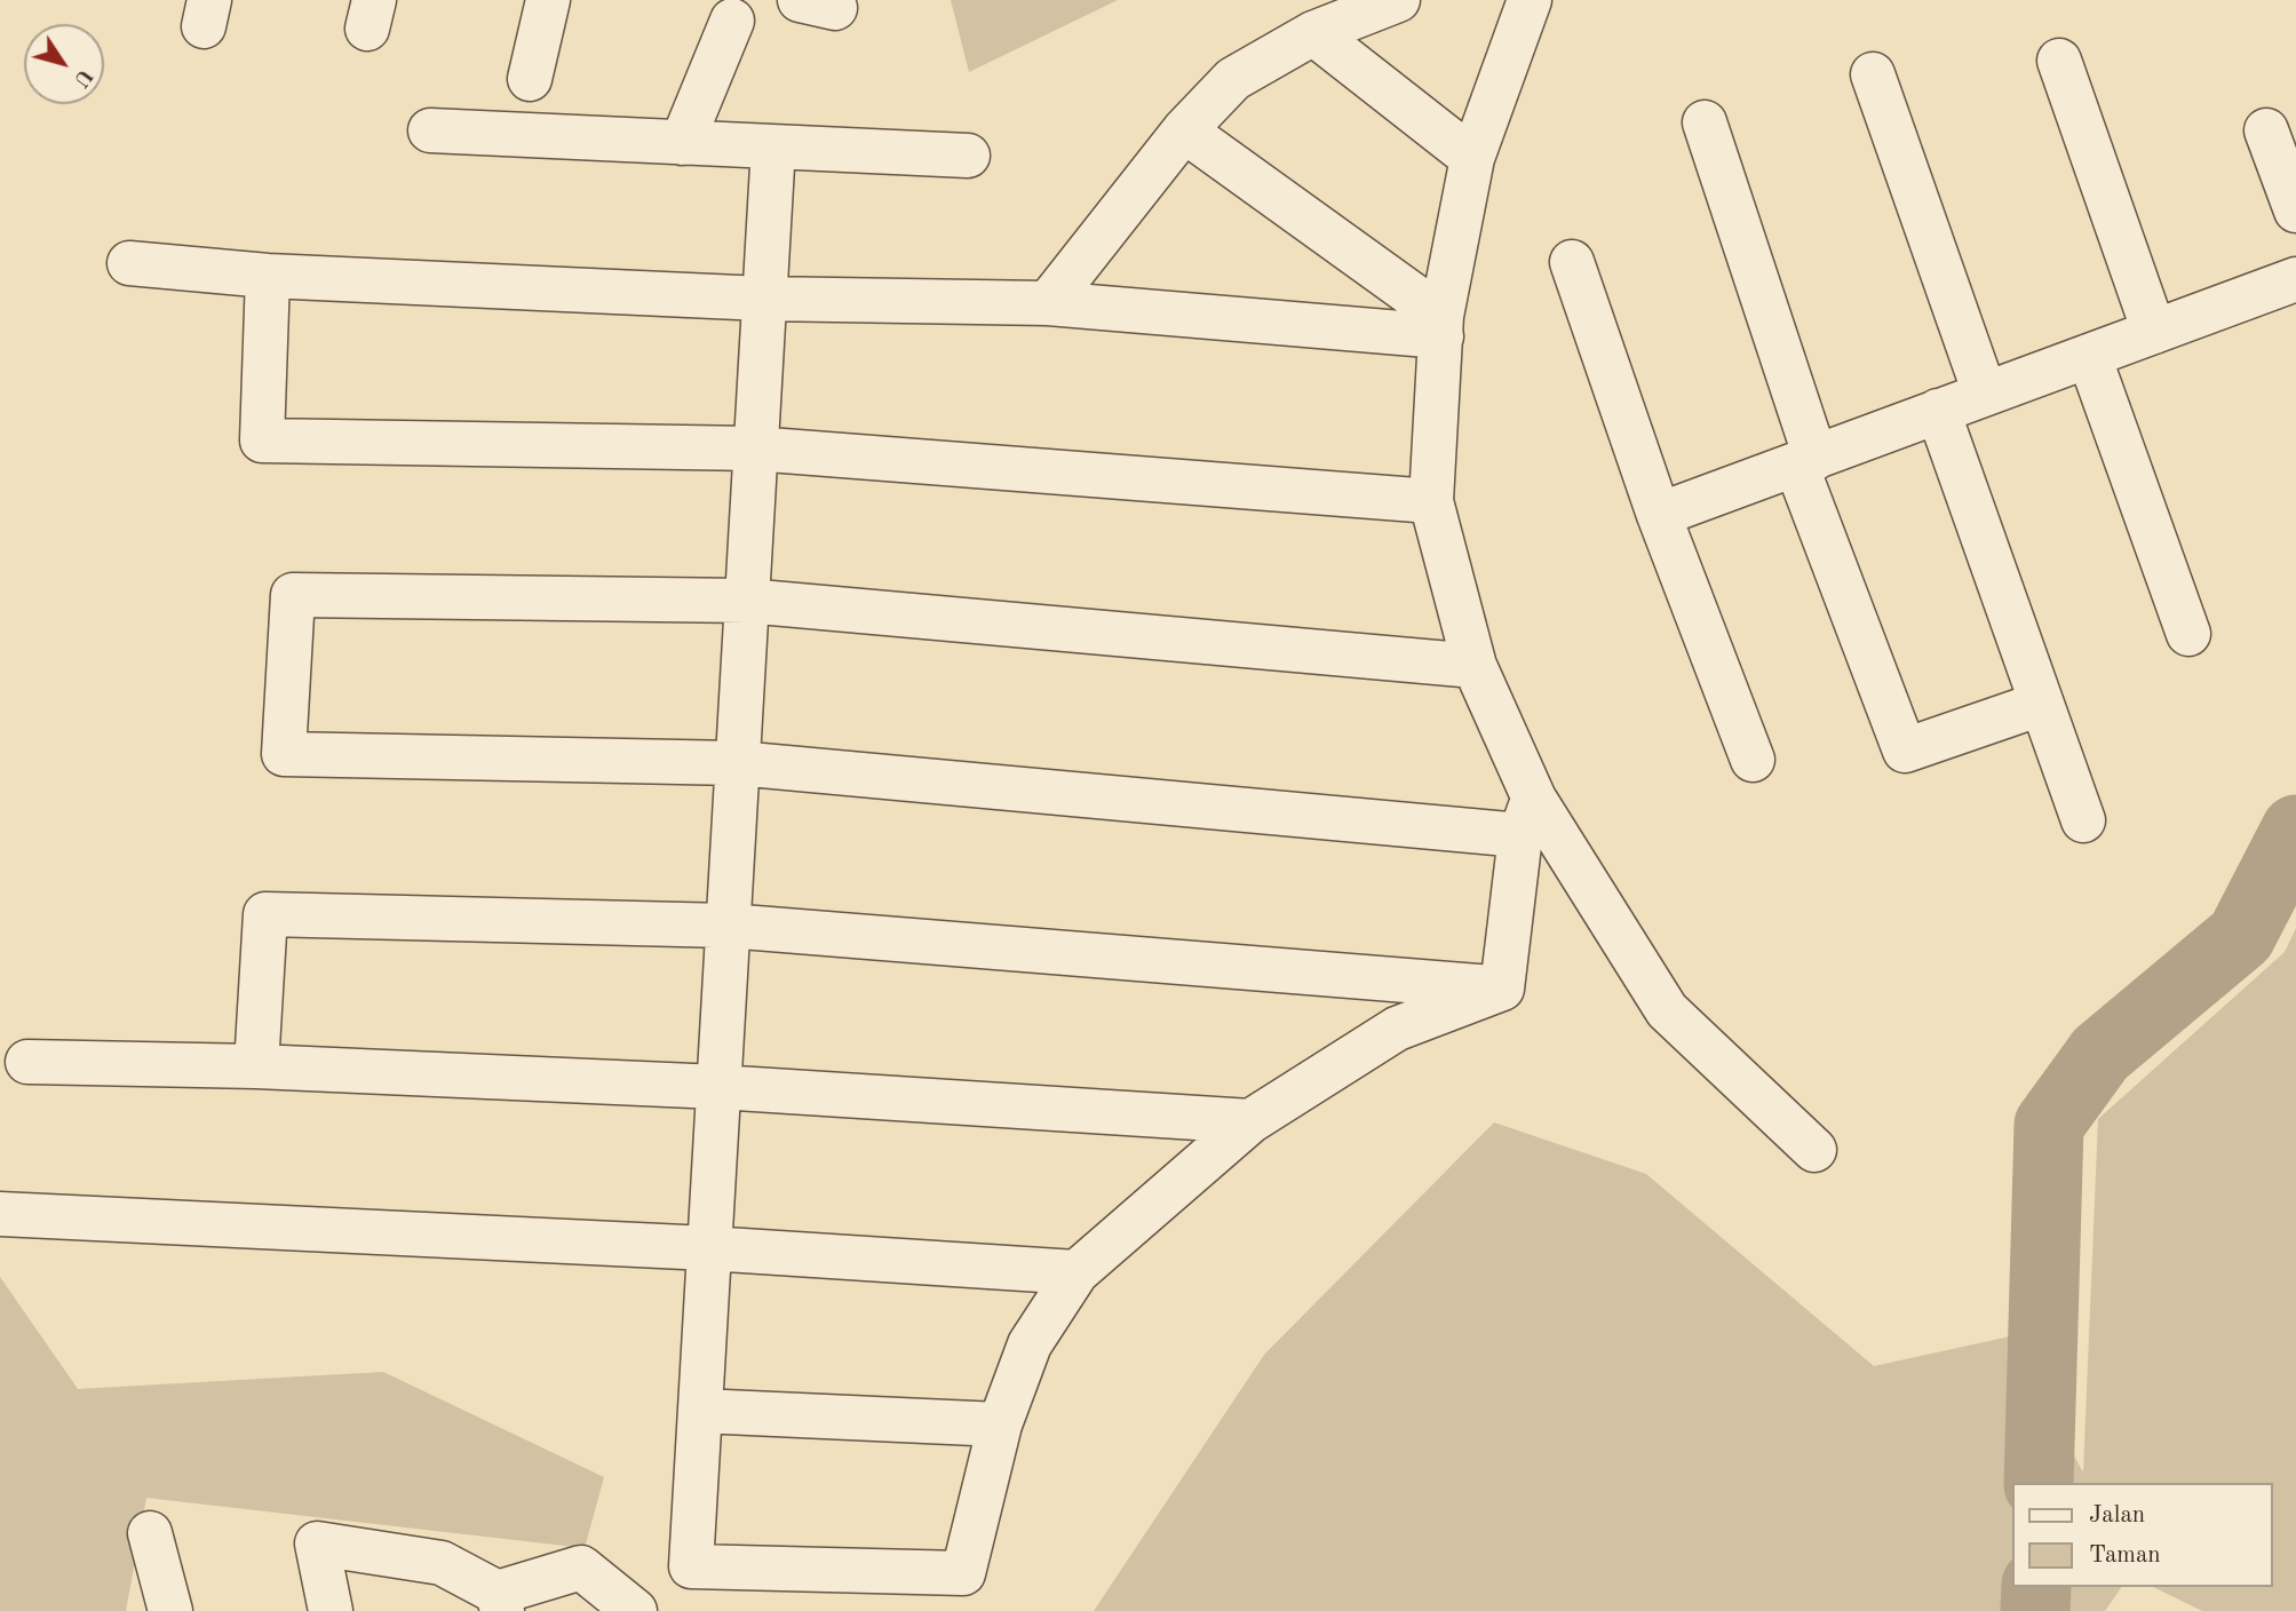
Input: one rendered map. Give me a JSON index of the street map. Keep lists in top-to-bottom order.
{
  "legend": ["Jalan", "Taman"],
  "north": "bottom right"
}
